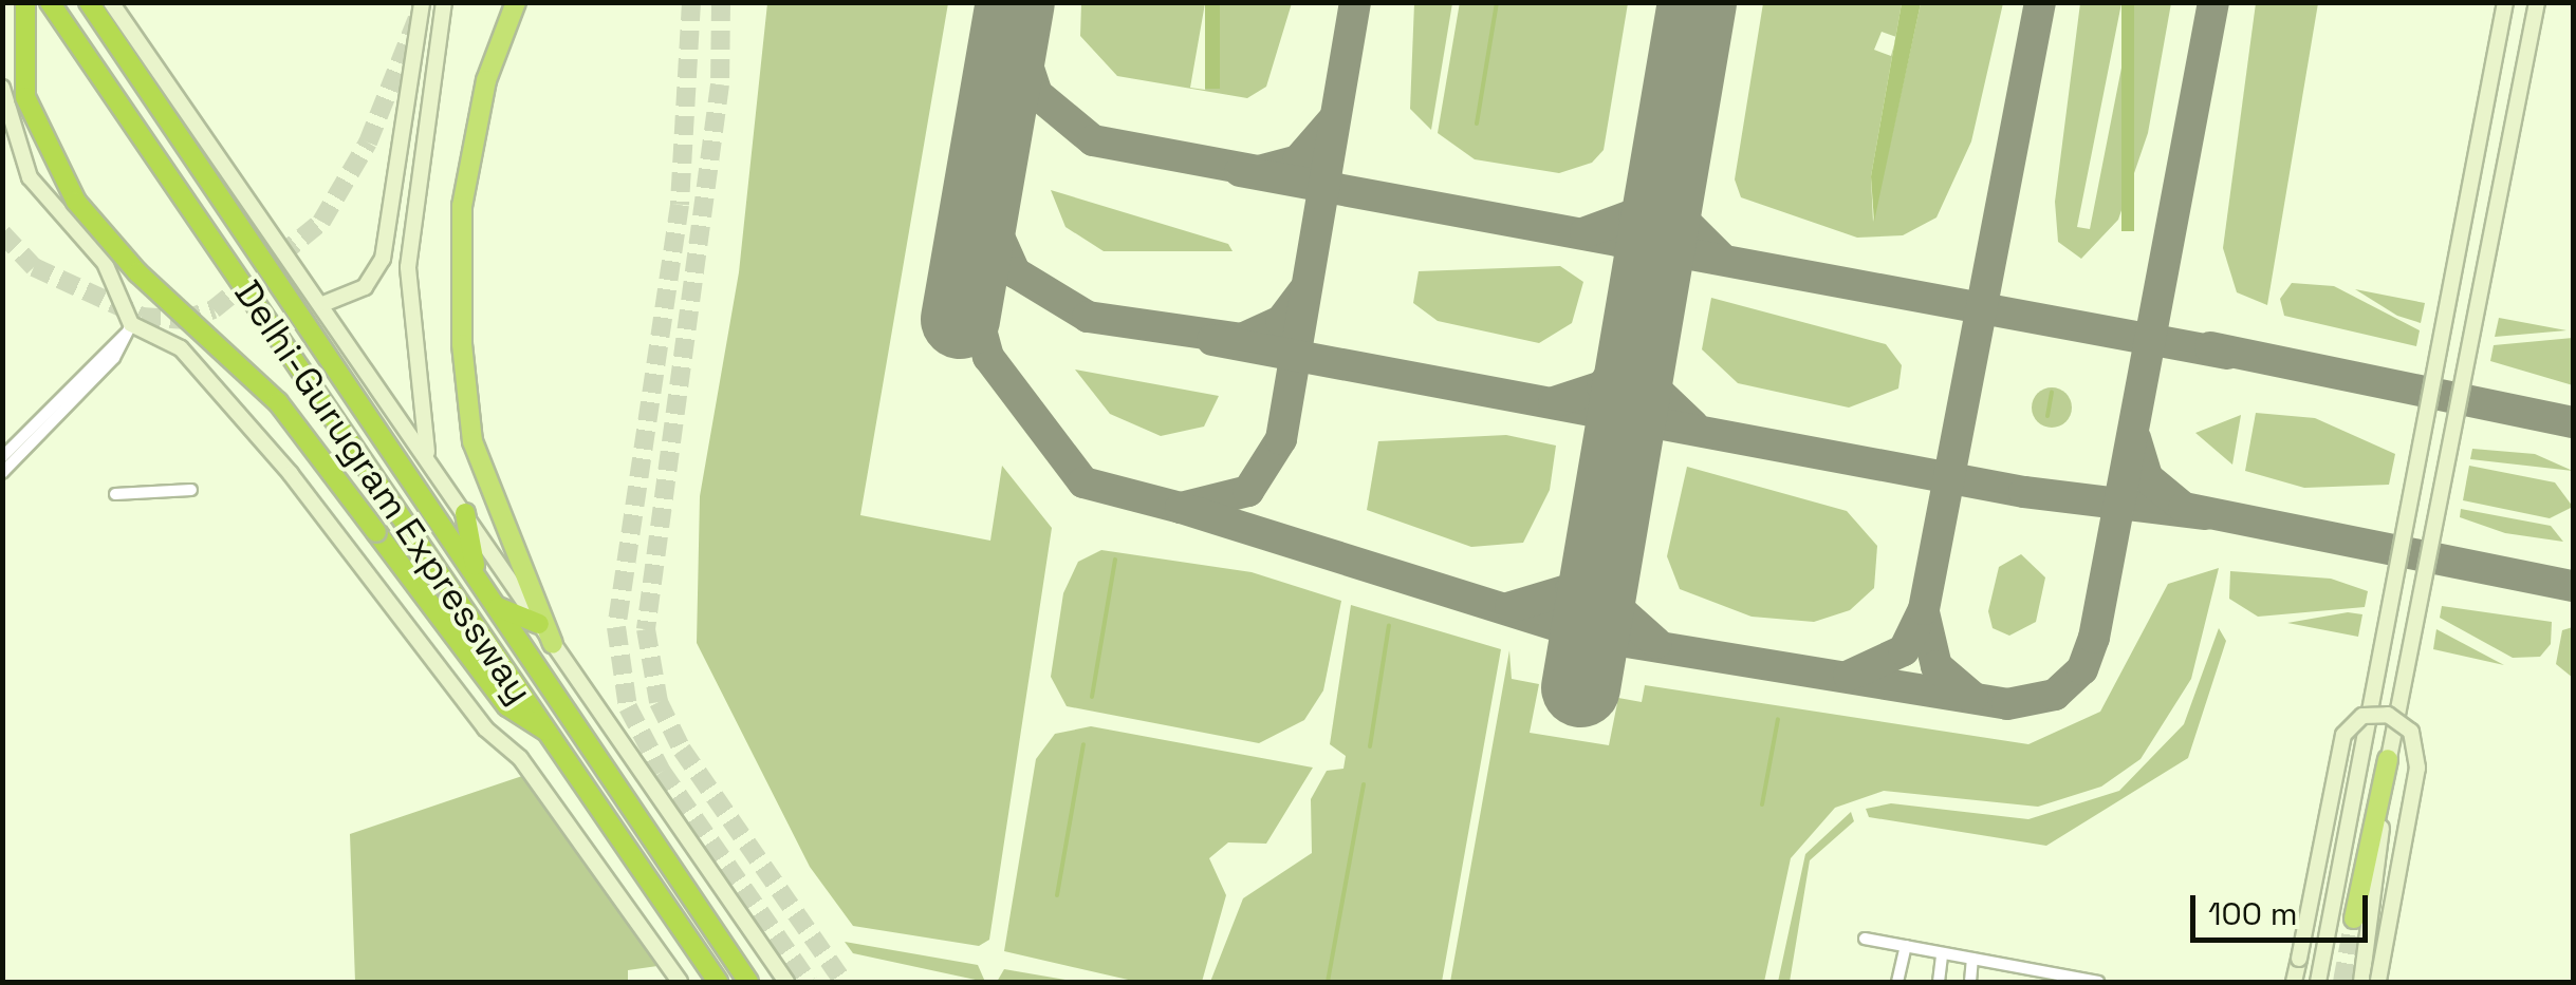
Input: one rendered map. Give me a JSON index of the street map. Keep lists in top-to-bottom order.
{
  "streets": {
    "highway": ["Delhi-Gurugram Expressway"]
  },
  "scale_bar": "100 m"
}
